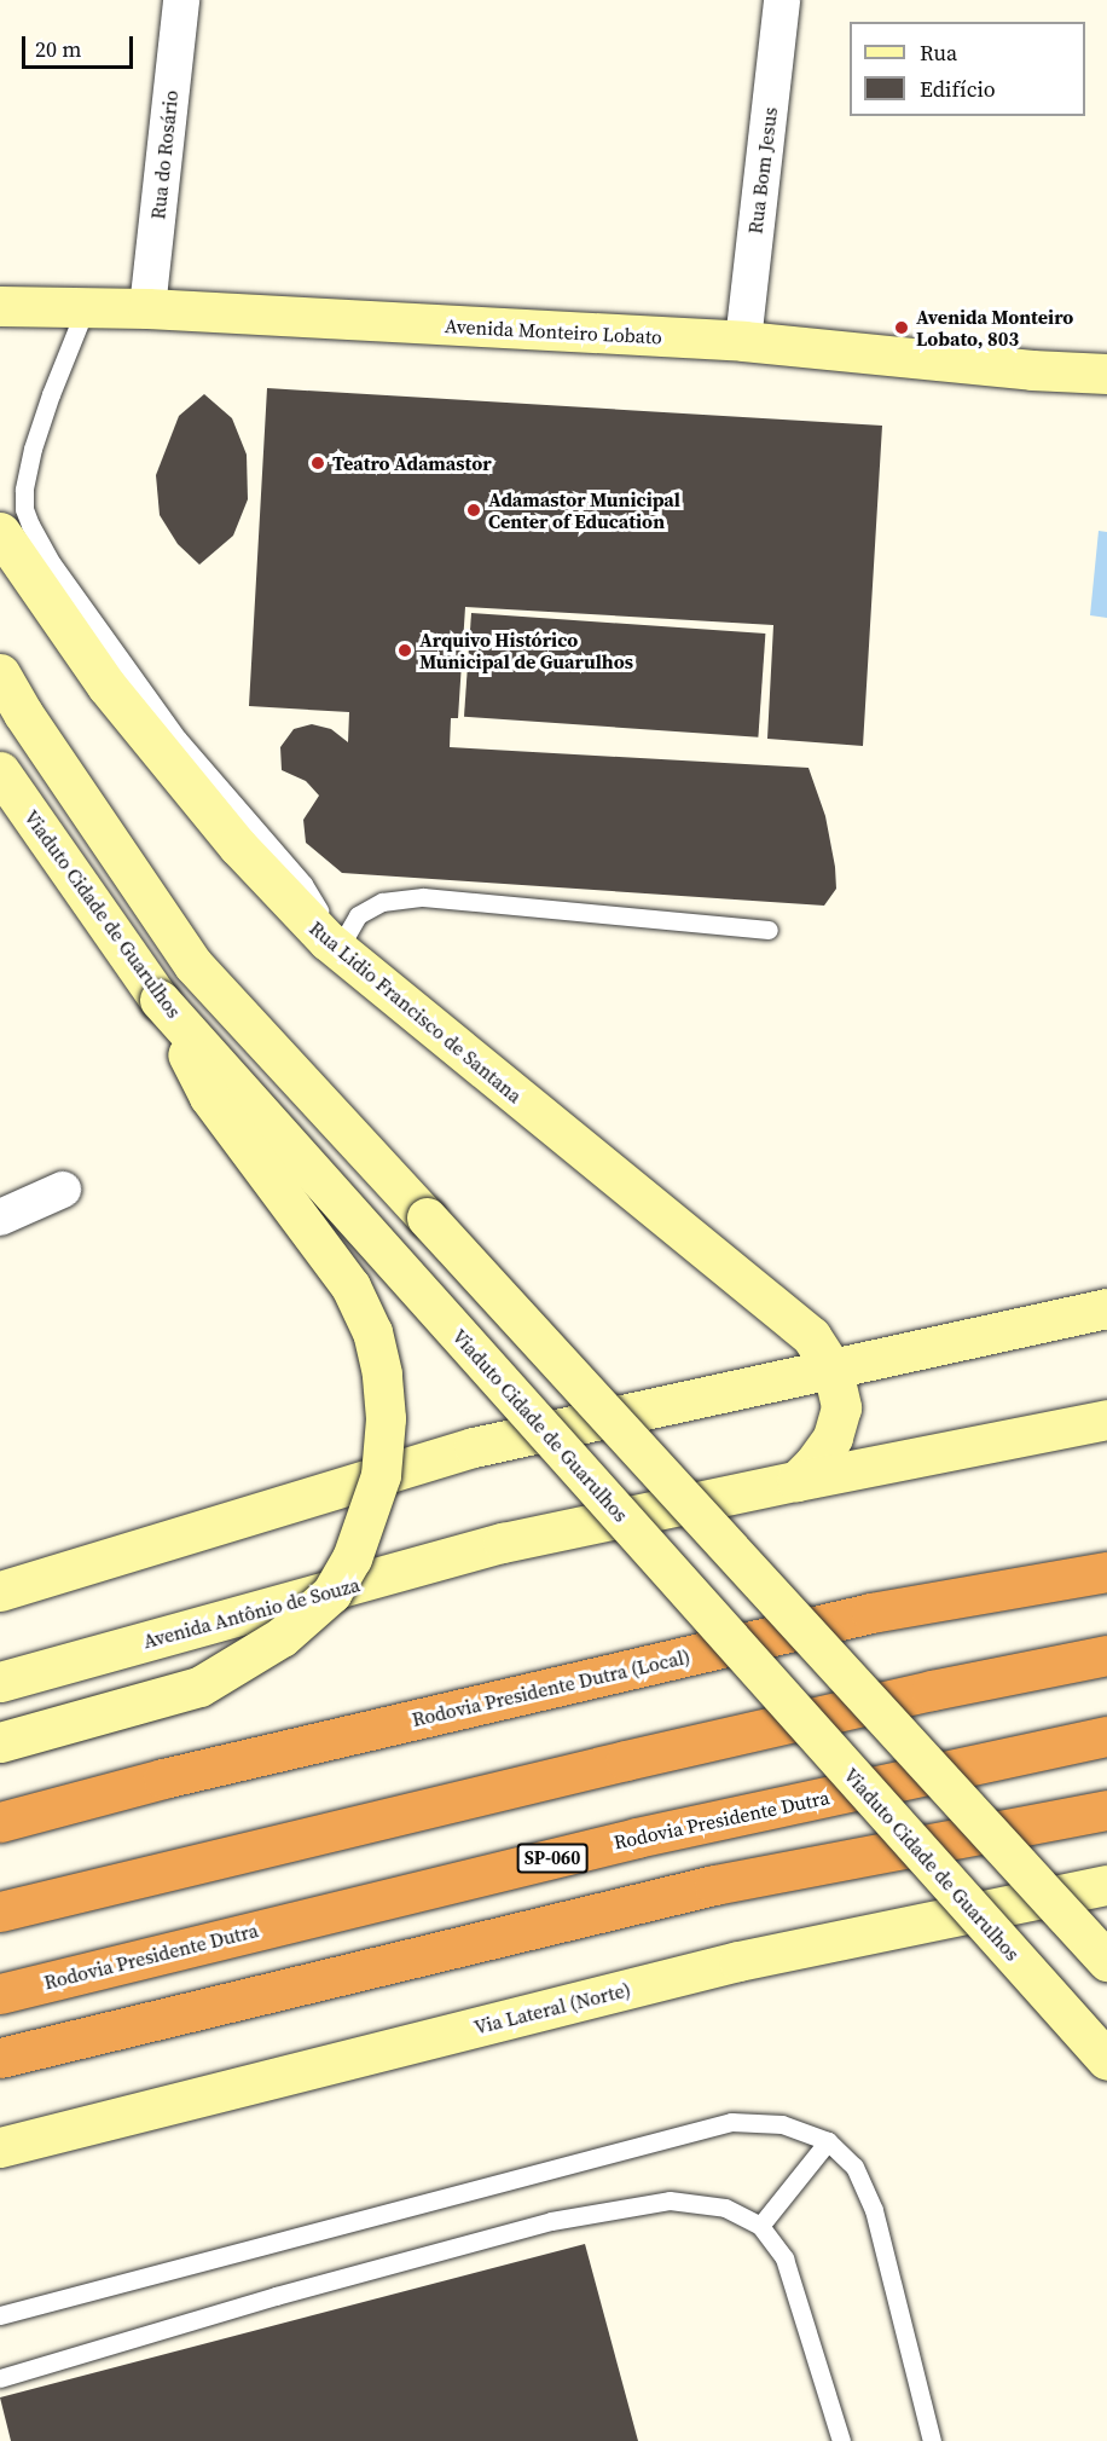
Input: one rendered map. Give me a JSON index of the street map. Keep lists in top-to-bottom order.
{
  "streets": {
    "highway": ["Rodovia Presidente Dutra (Local)", "Rodovia Presidente Dutra", "SP-060"],
    "main road": [
      "Avenida Monteiro Lobato",
      "Viaduto Cidade de Guarulhos",
      "Rua Lidio Francisco de Santana",
      "Avenida Antônio de Souza",
      "Via Lateral (Norte)"
    ],
    "street": ["Rua do Rosário", "Rua Bom Jesus"]
  },
  "crossings": [
    ["Rua do Rosário", "Avenida Monteiro Lobato"],
    ["Rua Bom Jesus", "Avenida Monteiro Lobato"]
  ],
  "places": [
    "Avenida Monteiro Lobato, 803",
    "Teatro Adamastor",
    "Adamastor Municipal Center of Education",
    "Arquivo Histórico Municipal de Guarulhos"
  ],
  "legend": ["Rua", "Edifício"],
  "scale_bar": "20 m"
}
